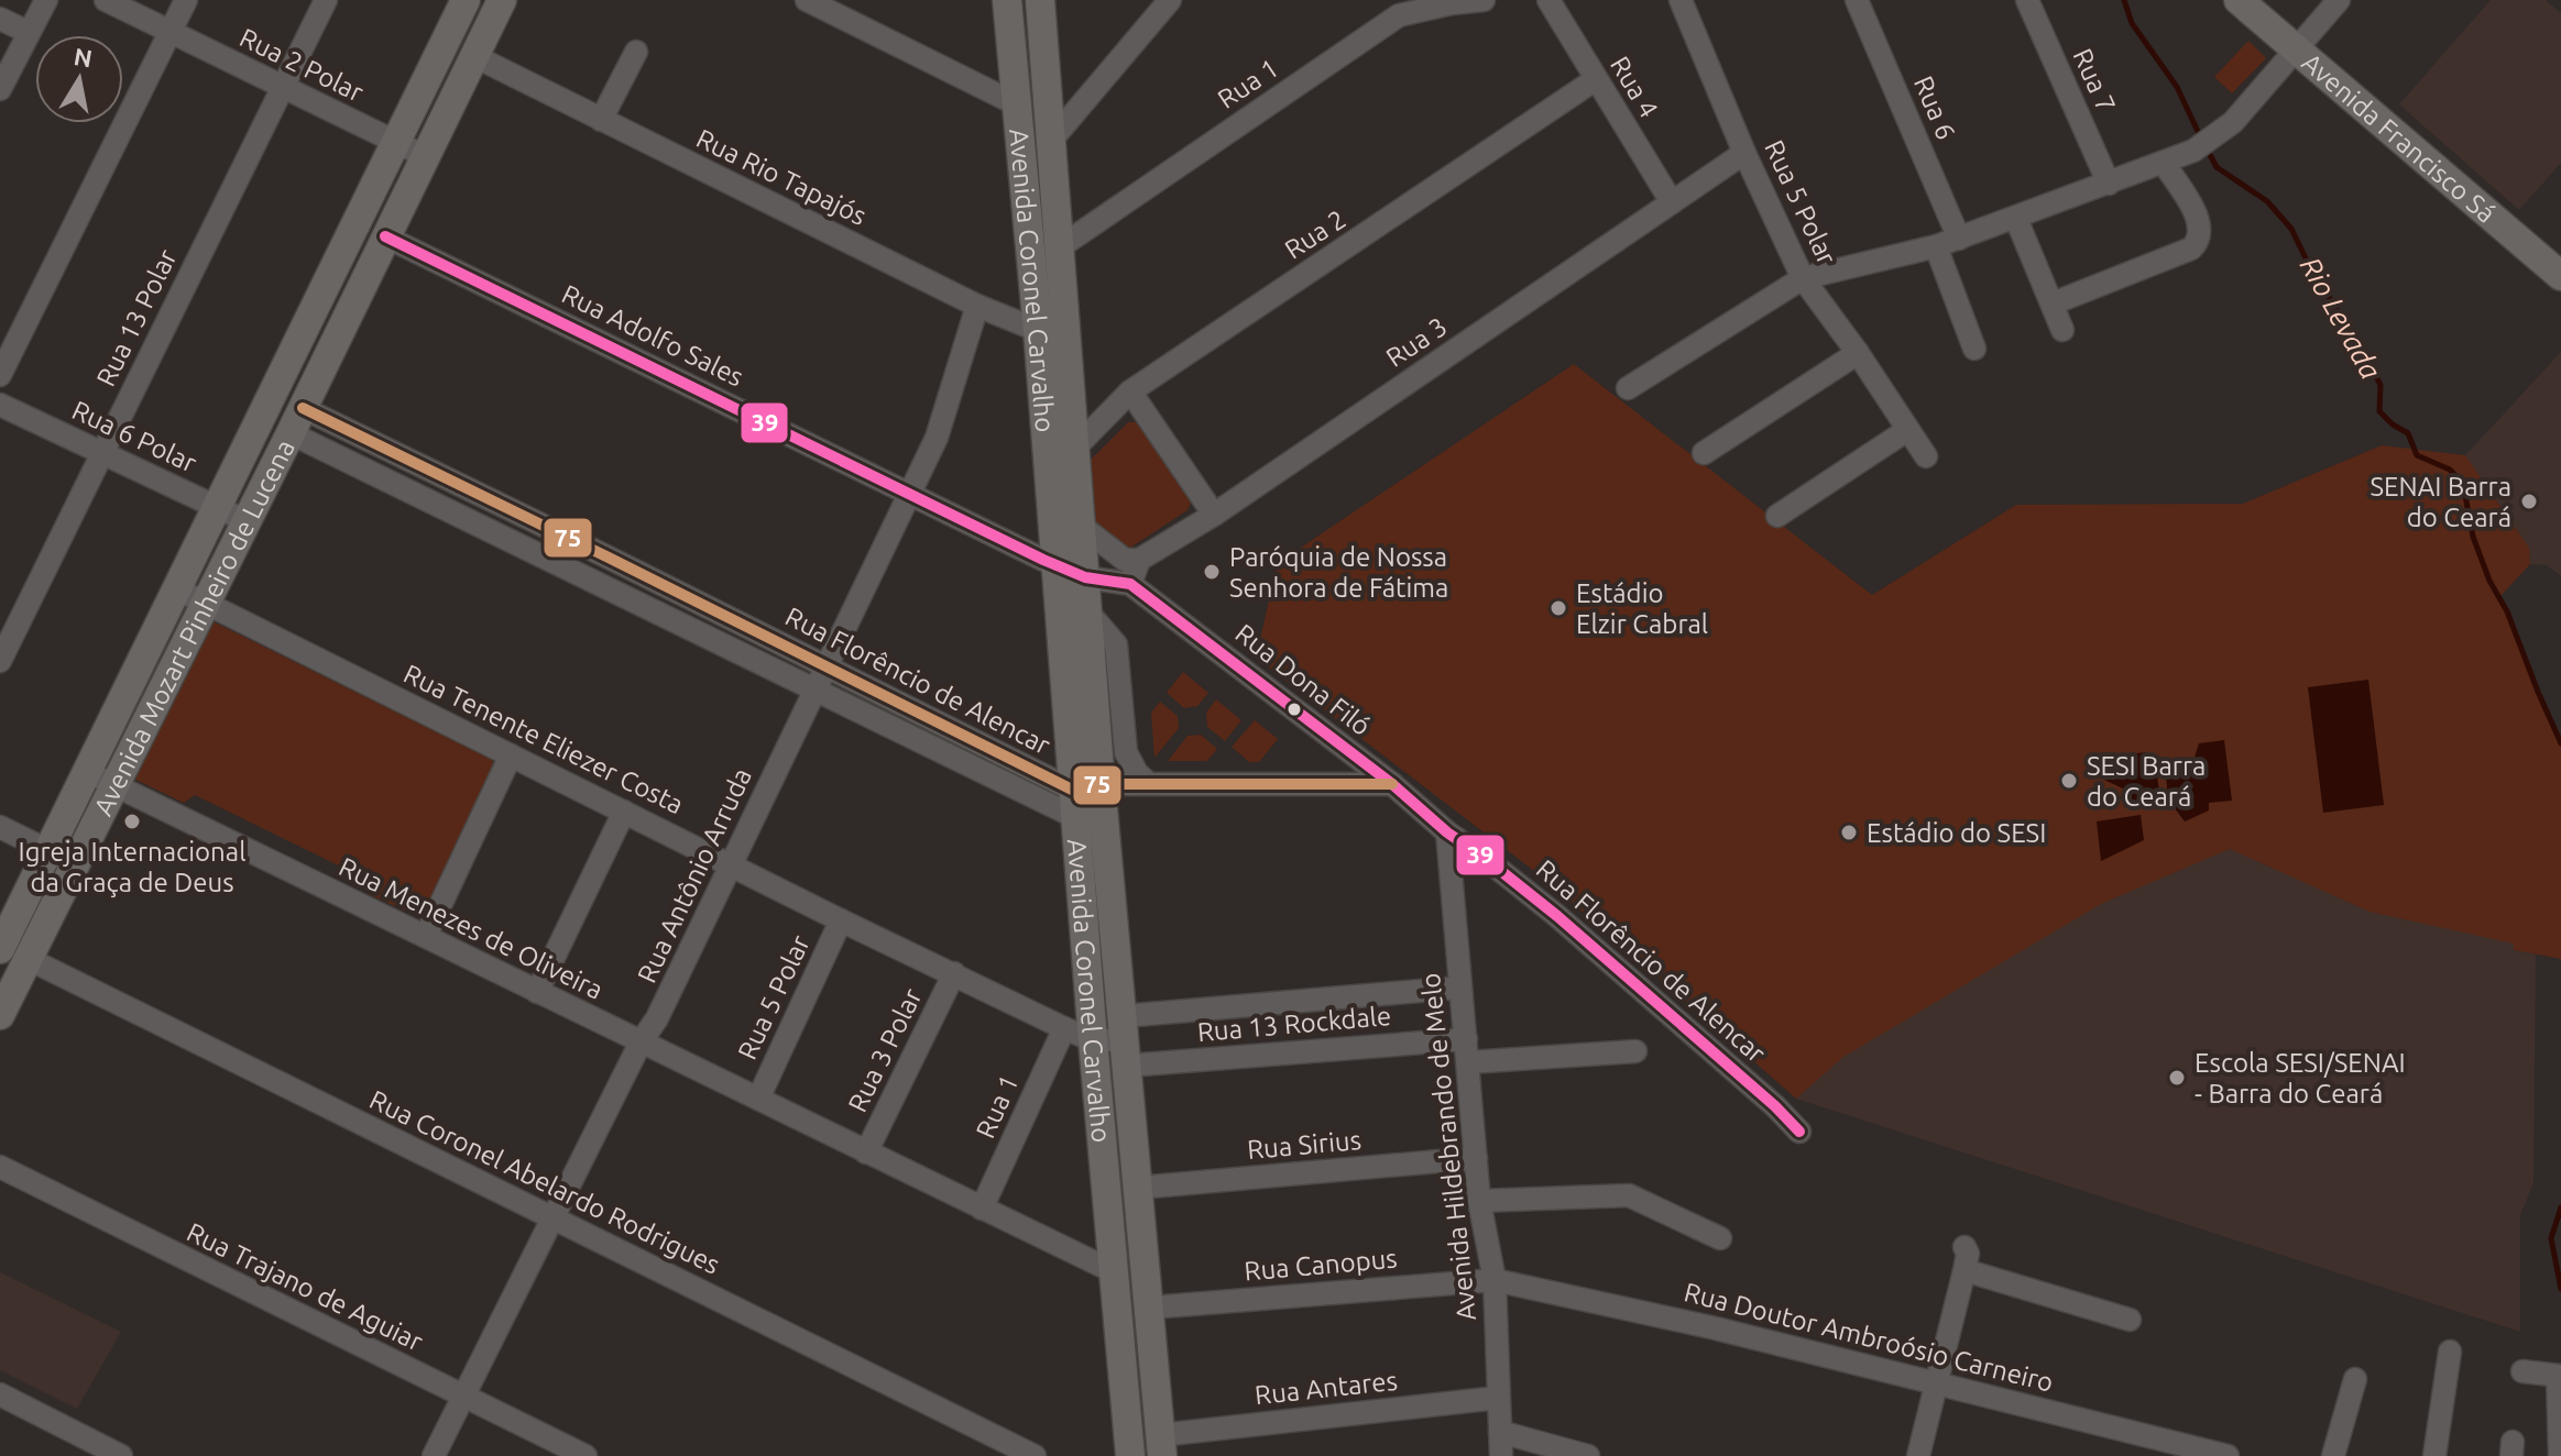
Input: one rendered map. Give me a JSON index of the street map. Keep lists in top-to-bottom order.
{
  "streets": {
    "main road": ["Avenida Francisco Sá", "Avenida Coronel Carvalho", "Avenida Mozart Pinheiro de Lucena"],
    "street": [
      "Rua 2 Polar",
      "Rua 7",
      "Rua 1",
      "Rua 4",
      "Rua 6",
      "Rua Rio Tapajós",
      "Rua 5 Polar",
      "Rua 2",
      "Rua 13 Polar",
      "Rua Adolfo Sales",
      "Rua 3",
      "Rua 6 Polar",
      "Rua Dona Filó",
      "Rua Florêncio de Alencar",
      "Rua Tenente Eliezer Costa",
      "Rua Antônio Arruda",
      "Rua Menezes de Oliveira",
      "Rua 13 Rockdale",
      "Rua 3 Polar",
      "Rua Sirius",
      "Avenida Hildebrando de Melo",
      "Rua Coronel Abelardo Rodrigues",
      "Rua Canopus",
      "Rua Trajano de Aguiar",
      "Rua Doutor Ambroósio Carneiro",
      "Rua Antares"
    ]
  },
  "crossings": [
    ["Rua 2 Polar", "Rua 13 Polar"],
    ["Rua 2 Polar", "Avenida Mozart Pinheiro de Lucena"],
    ["Rua 1", "Avenida Coronel Carvalho"],
    ["Rua 1", "Rua Tenente Eliezer Costa"],
    ["Rua 1", "Rua Menezes de Oliveira"],
    ["Rua 4", "Rua 2"],
    ["Rua 4", "Rua 3"],
    ["Rua Rio Tapajós", "Avenida Coronel Carvalho"],
    ["Rua Rio Tapajós", "Avenida Mozart Pinheiro de Lucena"],
    ["Rua Rio Tapajós", "Rua Antônio Arruda"],
    ["Rua 5 Polar", "Rua 3"],
    ["Rua 5 Polar", "Rua Tenente Eliezer Costa"],
    ["Rua 5 Polar", "Rua Menezes de Oliveira"],
    ["Rua 2", "Avenida Coronel Carvalho"],
    ["Avenida Coronel Carvalho", "Rua Adolfo Sales"],
    ["Avenida Coronel Carvalho", "Rua Dona Filó"],
    ["Avenida Coronel Carvalho", "Rua Florêncio de Alencar"],
    ["Avenida Coronel Carvalho", "Rua Tenente Eliezer Costa"],
    ["Avenida Coronel Carvalho", "Rua Menezes de Oliveira"],
    ["Avenida Coronel Carvalho", "Rua 13 Rockdale"],
    ["Avenida Coronel Carvalho", "Rua Sirius"],
    ["Avenida Coronel Carvalho", "Rua Canopus"],
    ["Avenida Coronel Carvalho", "Rua Antares"],
    ["Rua 13 Polar", "Rua 6 Polar"],
    ["Rua Adolfo Sales", "Avenida Mozart Pinheiro de Lucena"],
    ["Rua Adolfo Sales", "Rua Dona Filó"],
    ["Rua Adolfo Sales", "Rua Antônio Arruda"],
    ["Rua 3", "Rua Dona Filó"],
    ["Rua 6 Polar", "Avenida Mozart Pinheiro de Lucena"],
    ["Avenida Mozart Pinheiro de Lucena", "Rua Florêncio de Alencar"],
    ["Avenida Mozart Pinheiro de Lucena", "Rua Tenente Eliezer Costa"],
    ["Avenida Mozart Pinheiro de Lucena", "Rua Menezes de Oliveira"],
    ["Avenida Mozart Pinheiro de Lucena", "Rua Coronel Abelardo Rodrigues"],
    ["Rua Dona Filó", "Rua Florêncio de Alencar"],
    ["Rua Florêncio de Alencar", "Rua Antônio Arruda"],
    ["Rua Florêncio de Alencar", "Avenida Hildebrando de Melo"],
    ["Rua Tenente Eliezer Costa", "Rua Antônio Arruda"],
    ["Rua Tenente Eliezer Costa", "Rua 13 Rockdale"],
    ["Rua Tenente Eliezer Costa", "Rua 3 Polar"],
    ["Rua Antônio Arruda", "Rua Menezes de Oliveira"],
    ["Rua Antônio Arruda", "Rua Coronel Abelardo Rodrigues"],
    ["Rua Antônio Arruda", "Rua Trajano de Aguiar"],
    ["Rua Menezes de Oliveira", "Rua 3 Polar"],
    ["Rua 13 Rockdale", "Avenida Hildebrando de Melo"],
    ["Rua Sirius", "Avenida Hildebrando de Melo"],
    ["Avenida Hildebrando de Melo", "Rua Canopus"],
    ["Avenida Hildebrando de Melo", "Rua Doutor Ambroósio Carneiro"],
    ["Avenida Hildebrando de Melo", "Rua Antares"],
    ["Rua Canopus", "Rua Doutor Ambroósio Carneiro"]
  ],
  "water": ["Rio Levada"],
  "places": [
    "SENAI Barra do Ceará",
    "Paróquia de Nossa Senhora de Fátima",
    "Estádio Elzir Cabral",
    "SESI Barra do Ceará",
    "Igreja Internacional da Graça de Deus",
    "Estádio do SESI",
    "Escola SESI/SENAI - Barra do Ceará"
  ],
  "lines": ["transit line 39", "transit line 75"],
  "north": "top"
}
